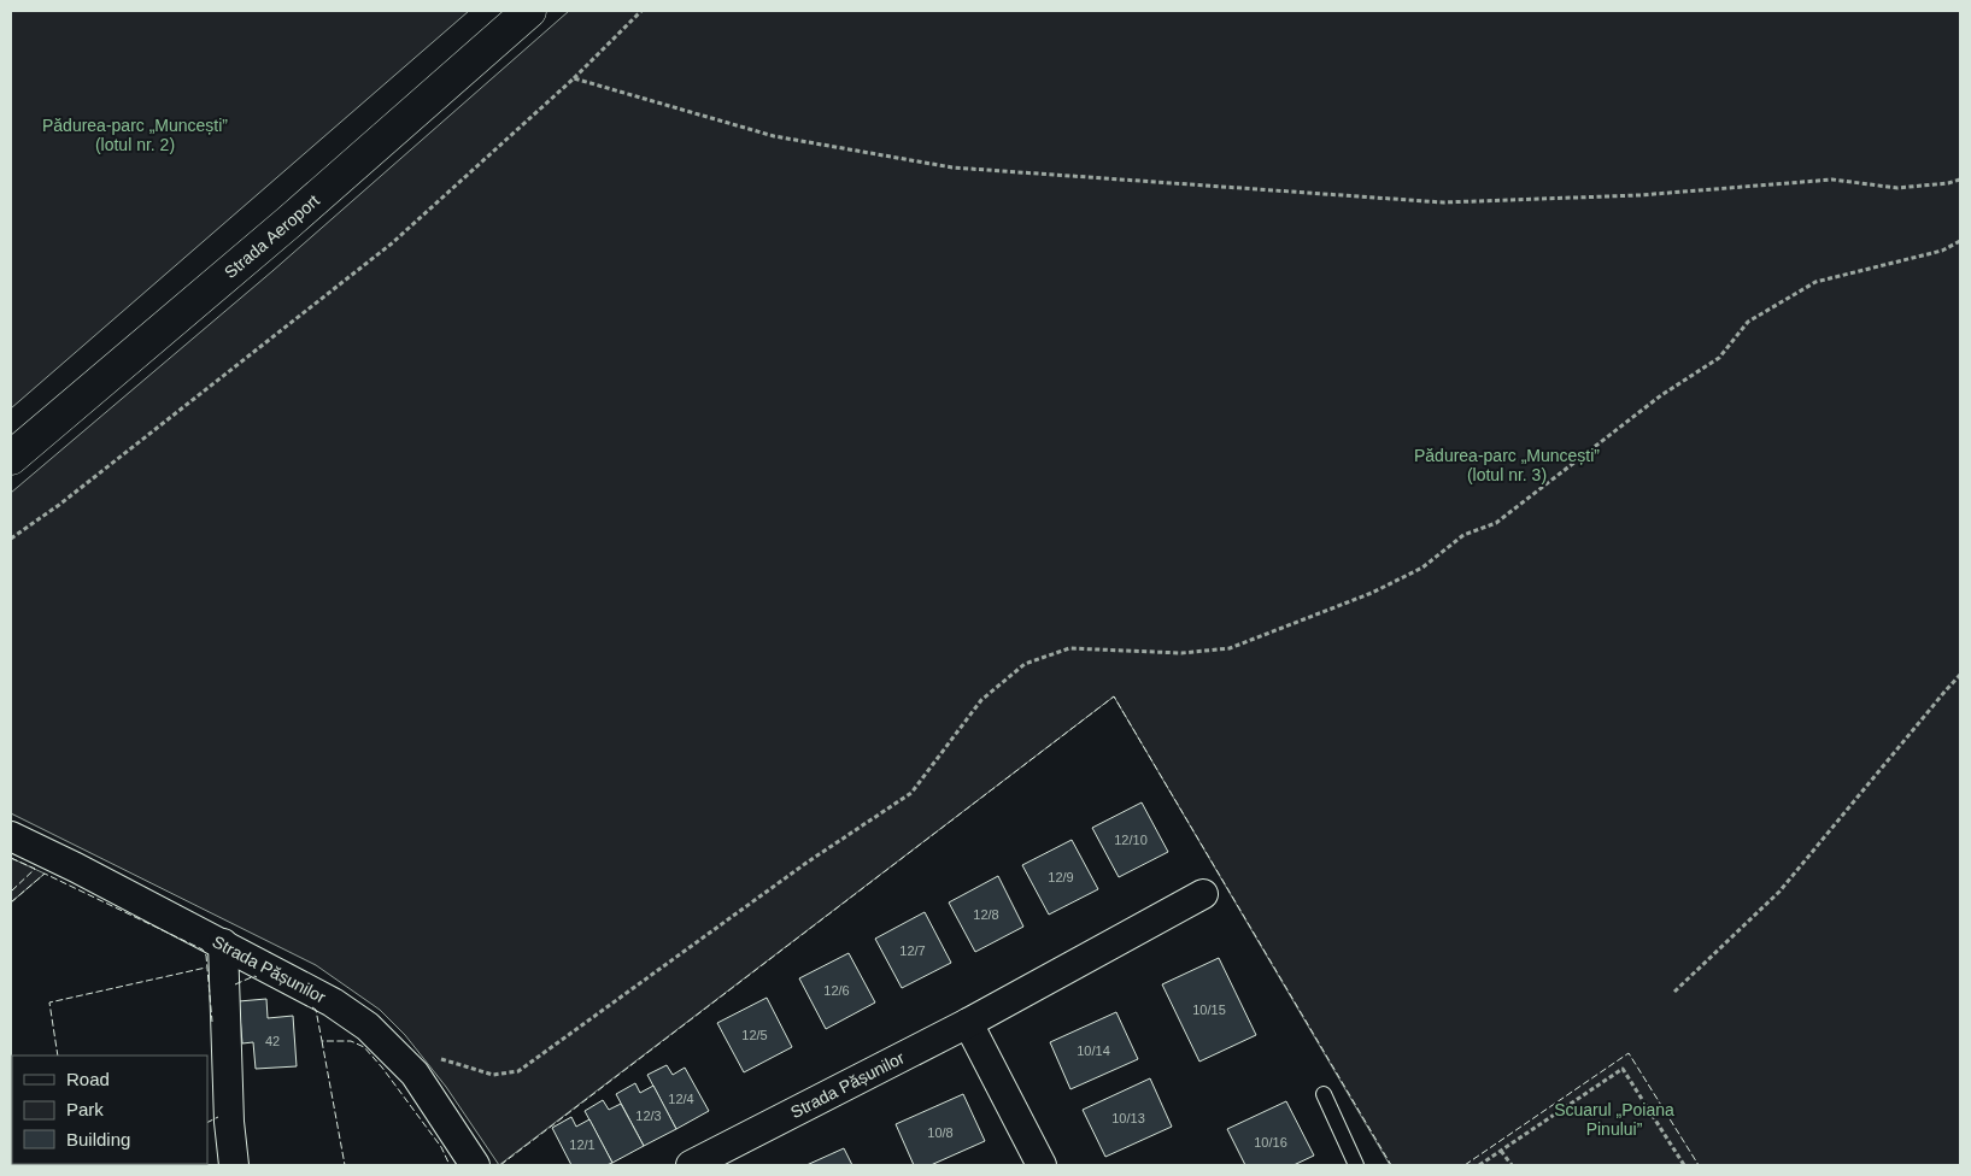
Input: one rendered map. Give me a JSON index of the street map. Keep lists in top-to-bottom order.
{
  "streets": {
    "street": ["Strada Aeroport", "Strada Pășunilor"]
  },
  "parks": ["Pădurea-parc „Muncești” (lotul nr. 2)", "Pădurea-parc „Muncești” (lotul nr. 3)", "Scuarul „Poiana Pinului”"],
  "house_numbers": [
    "12/10",
    "12/9",
    "12/8",
    "12/7",
    "12/6",
    "10/15",
    "12/5",
    "42",
    "10/14",
    "12/4",
    "12/3",
    "10/13",
    "10/8",
    "10/16",
    "12/1"
  ],
  "legend": ["Road", "Park", "Building"]
}
